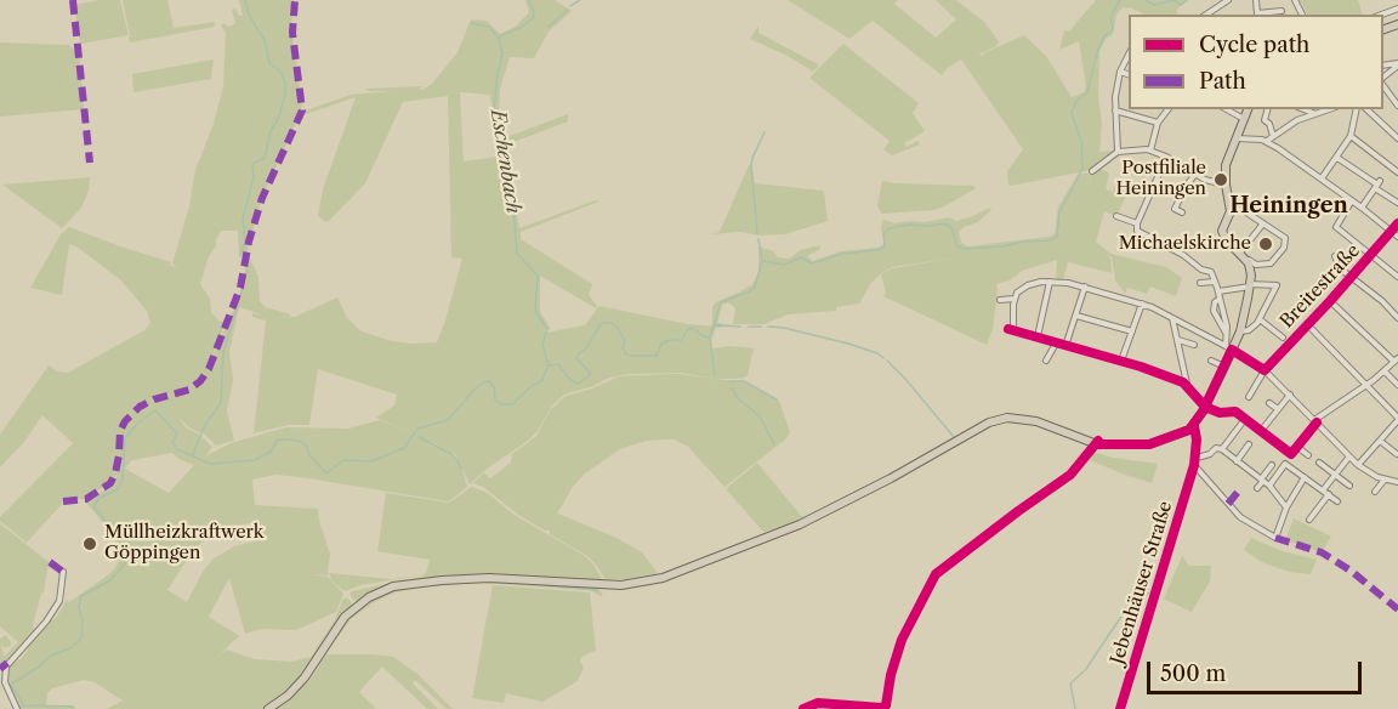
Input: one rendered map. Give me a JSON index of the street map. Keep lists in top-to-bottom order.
{
  "streets": {
    "street": ["Breitestraße", "Jebenhäuser Straße"]
  },
  "districts": ["Heiningen"],
  "water": ["Eschenbach"],
  "places": ["Postfiliale Heiningen", "Michaelskirche", "Müllheizkraftwerk Göppingen"],
  "legend": ["Cycle path", "Path"],
  "scale_bar": "500 m"
}
